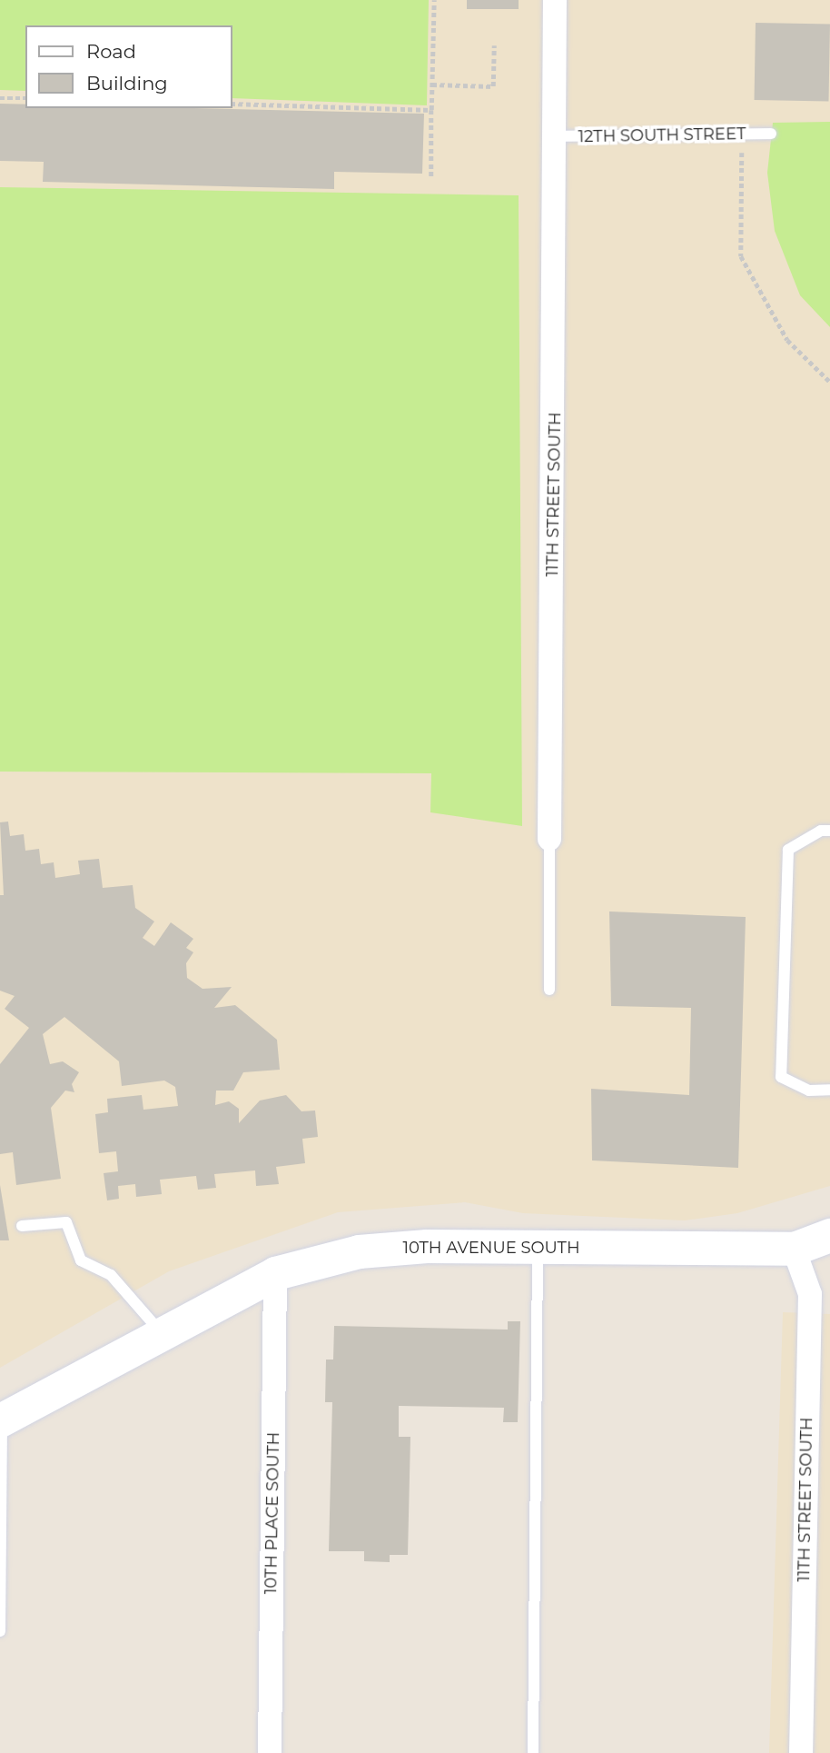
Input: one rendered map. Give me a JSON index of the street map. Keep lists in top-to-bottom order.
{
  "streets": {
    "street": ["11TH STREET SOUTH", "10TH AVENUE SOUTH", "10TH PLACE SOUTH"],
    "lane": ["12TH SOUTH STREET"]
  },
  "crossings": [
    ["12TH SOUTH STREET", "11TH STREET SOUTH"],
    ["11TH STREET SOUTH", "10TH AVENUE SOUTH"],
    ["10TH AVENUE SOUTH", "10TH PLACE SOUTH"]
  ],
  "legend": ["Road", "Building"]
}
